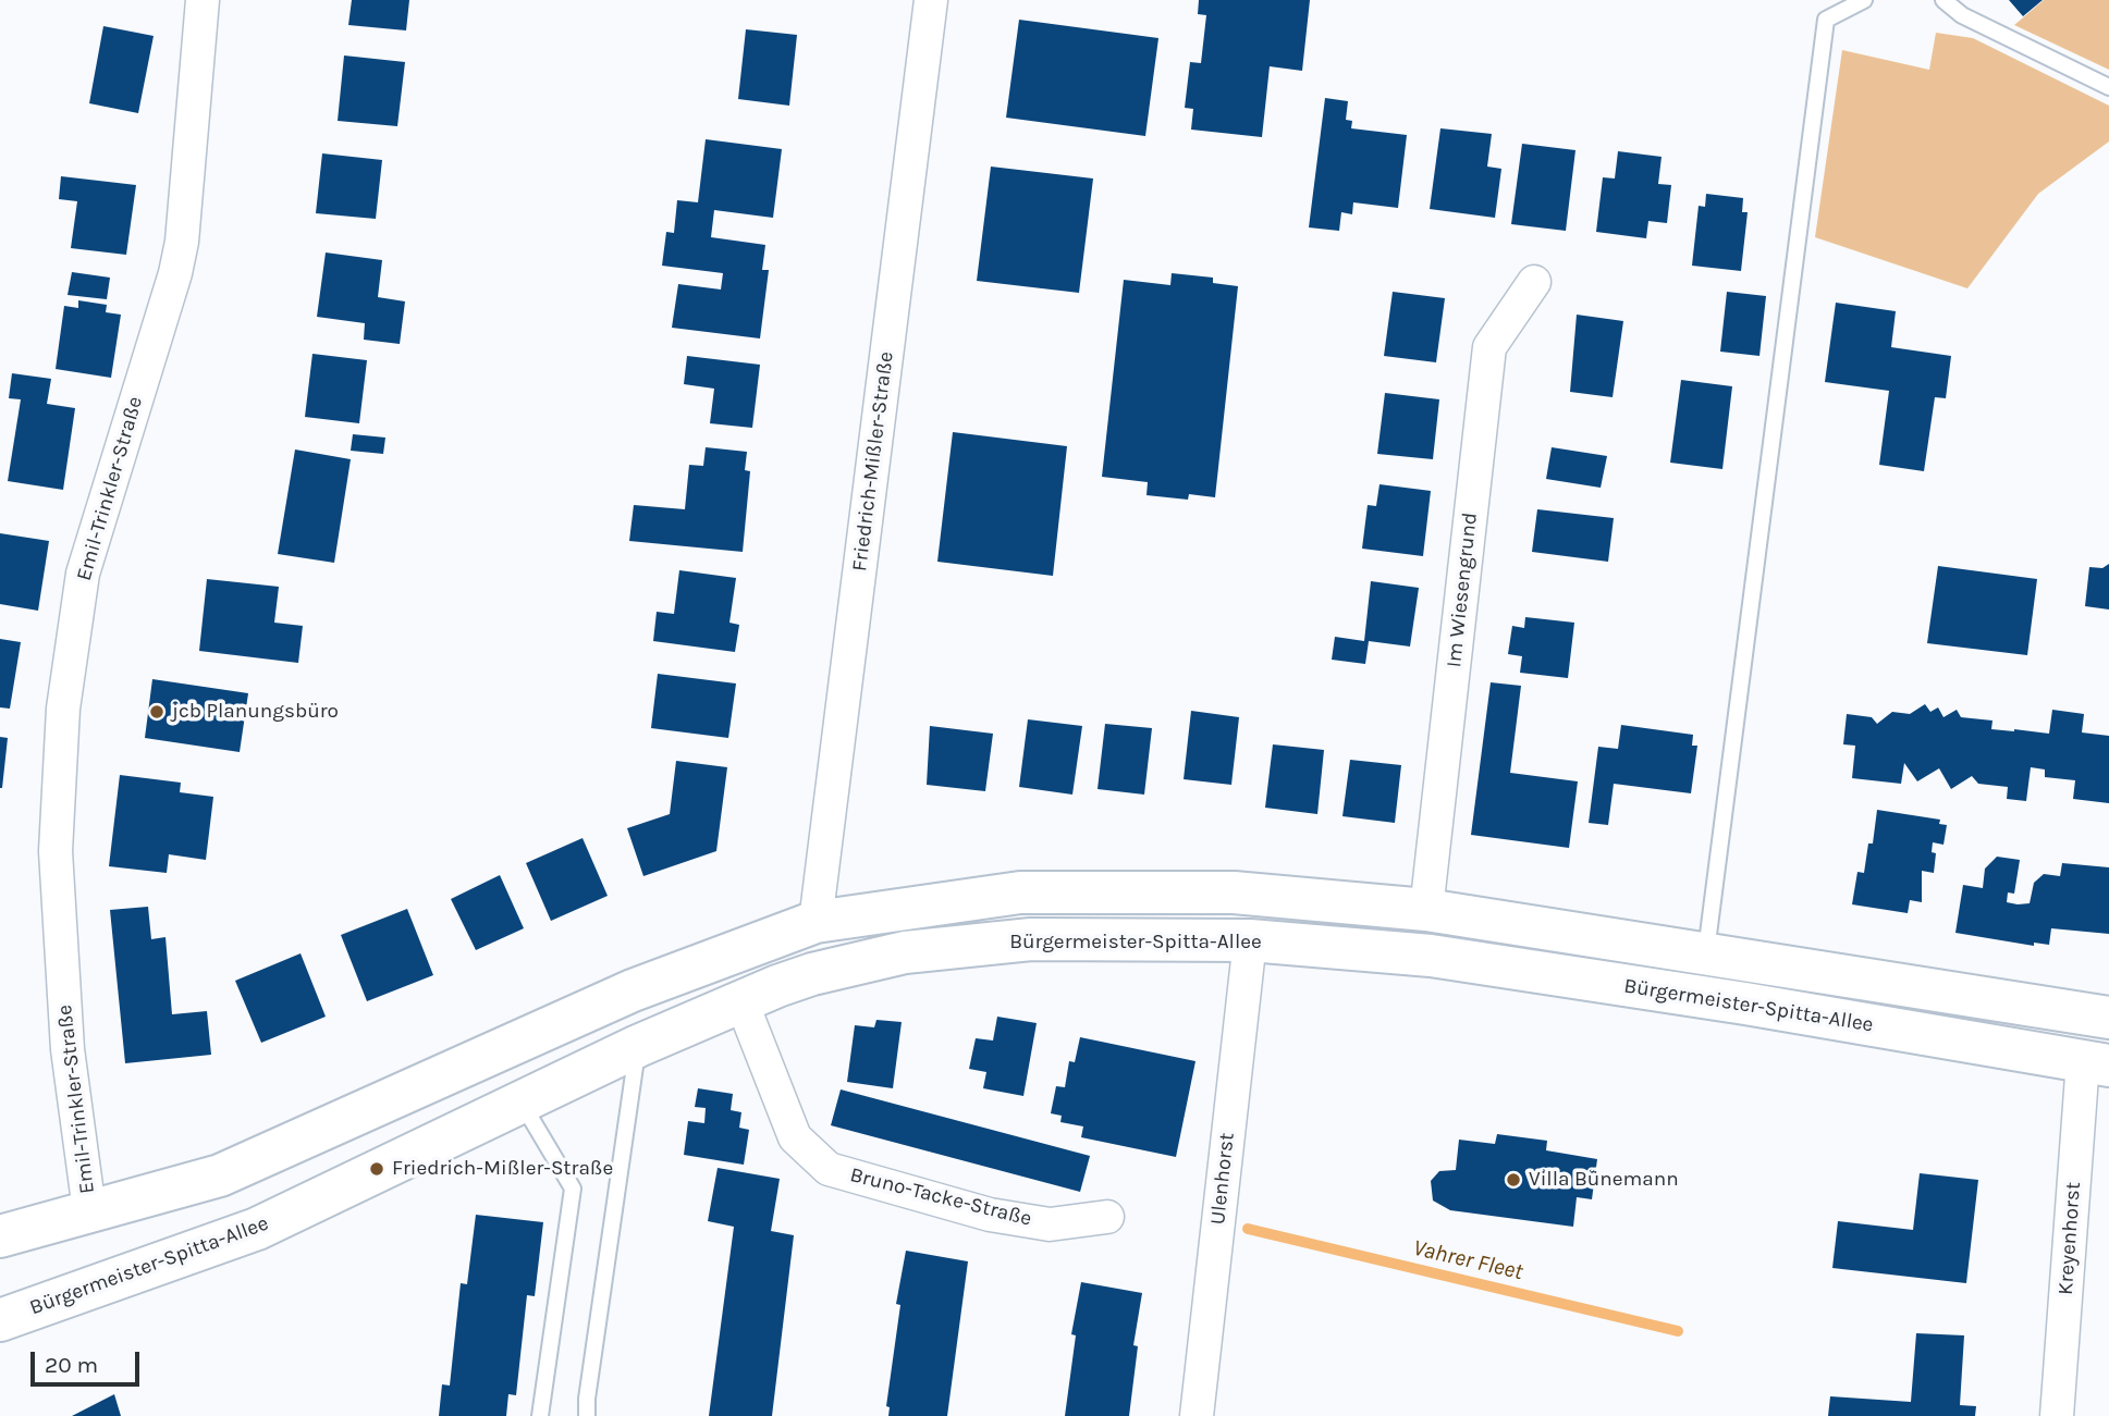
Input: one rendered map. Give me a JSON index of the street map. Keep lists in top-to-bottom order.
{
  "streets": {
    "main road": ["Bürgermeister-Spitta-Allee"],
    "street": [
      "Friedrich-Mißler-Straße",
      "Emil-Trinkler-Straße",
      "Im Wiesengrund",
      "Ulenhorst",
      "Bruno-Tacke-Straße",
      "Kreyenhorst"
    ]
  },
  "crossings": [
    ["Bürgermeister-Spitta-Allee", "Ulenhorst"],
    ["Bürgermeister-Spitta-Allee", "Bruno-Tacke-Straße"],
    ["Bürgermeister-Spitta-Allee", "Kreyenhorst"]
  ],
  "water": ["Vahrer Fleet"],
  "places": ["jcb Planungsbüro", "Friedrich-Mißler-Straße", "Villa Bünemann"],
  "scale_bar": "20 m"
}
